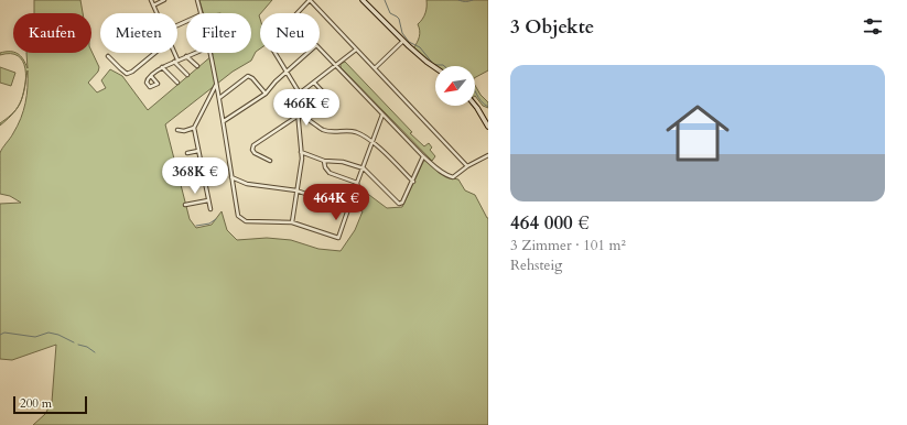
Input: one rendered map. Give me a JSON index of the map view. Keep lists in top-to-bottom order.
{
  "scale_bar": "200 m",
  "north": "bottom left",
  "page": {
    "heading": "3 Objekte",
    "chip": [
      "Kaufen",
      "Mieten",
      "Filter",
      "Neu"
    ],
    "list": [
      {
        "name": "464 000 €",
        "note": "3 Zimmer · 101 m² · Rehsteig"
      }
    ],
    "price": ["466K €", "368K €", "464K €"],
    "scale": "200 m"
  }
}
